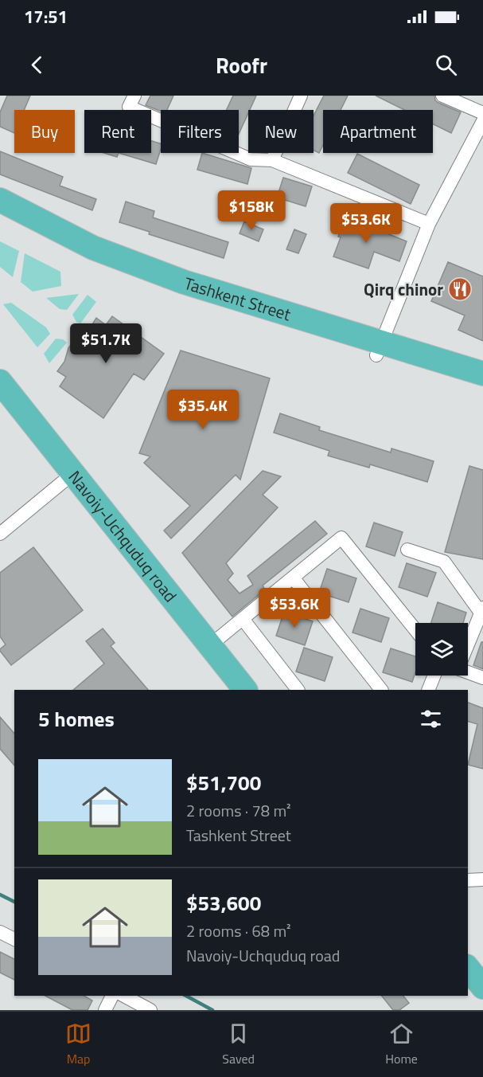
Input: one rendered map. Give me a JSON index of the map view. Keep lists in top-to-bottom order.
{
  "streets": {
    "highway": ["Tashkent Street", "Navoiy-Uchquduq road"]
  },
  "places": {
    "restaurant": ["Qirq chinor"]
  },
  "page": {
    "status": "17:51",
    "header": "Roofr",
    "chip": [
      "Buy",
      "Rent",
      "Filters",
      "New",
      "Apartment"
    ],
    "price": [
      "$158K",
      "$53.6K",
      "$51.7K",
      "$35.4K",
      "$53.6K"
    ],
    "heading": "5 homes",
    "list": [
      {
        "name": "$51,700",
        "note": "2 rooms · 78 m² · Tashkent Street"
      },
      {
        "name": "$53,600",
        "note": "2 rooms · 68 m² · Navoiy-Uchquduq road"
      }
    ],
    "tabs": ["Map", "Saved", "Home"]
  }
}
